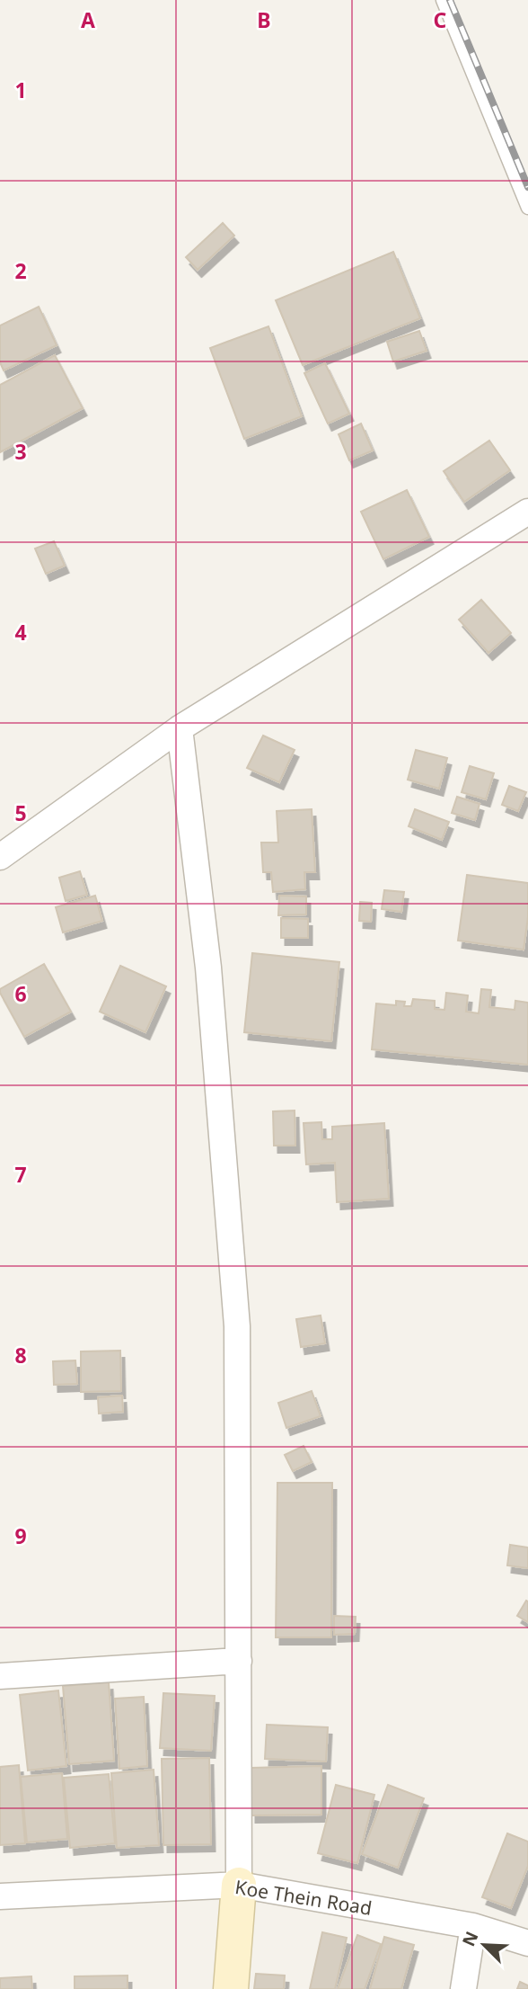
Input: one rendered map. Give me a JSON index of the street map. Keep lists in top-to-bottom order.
{
  "streets": {
    "street": ["Koe Thein Road"]
  },
  "north": "top left",
  "grid": {
    "columns": ["A", "B", "C"],
    "rows": [
      "1",
      "2",
      "3",
      "4",
      "5",
      "6",
      "7",
      "8",
      "9"
    ]
  }
}
